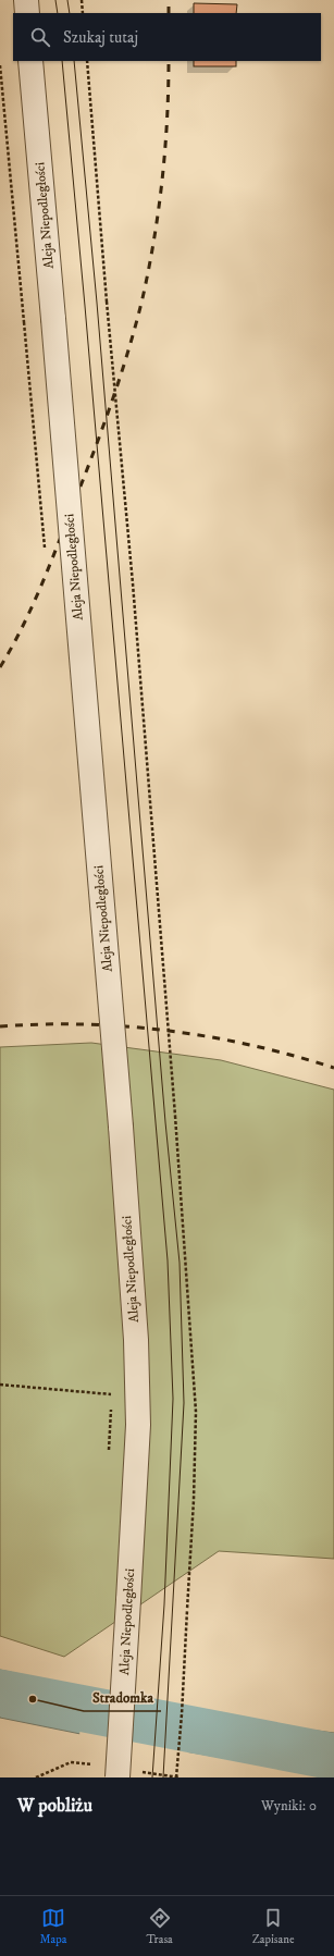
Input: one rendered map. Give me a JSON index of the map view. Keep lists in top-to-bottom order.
{
  "streets": {
    "street": ["Aleja Niepodległości"]
  },
  "places": ["Stradomka"],
  "page": {
    "search": "Szukaj tutaj",
    "heading": ["W pobliżu", "Wyniki: 0"],
    "nav": ["Mapa", "Trasa", "Zapisane"]
  }
}
